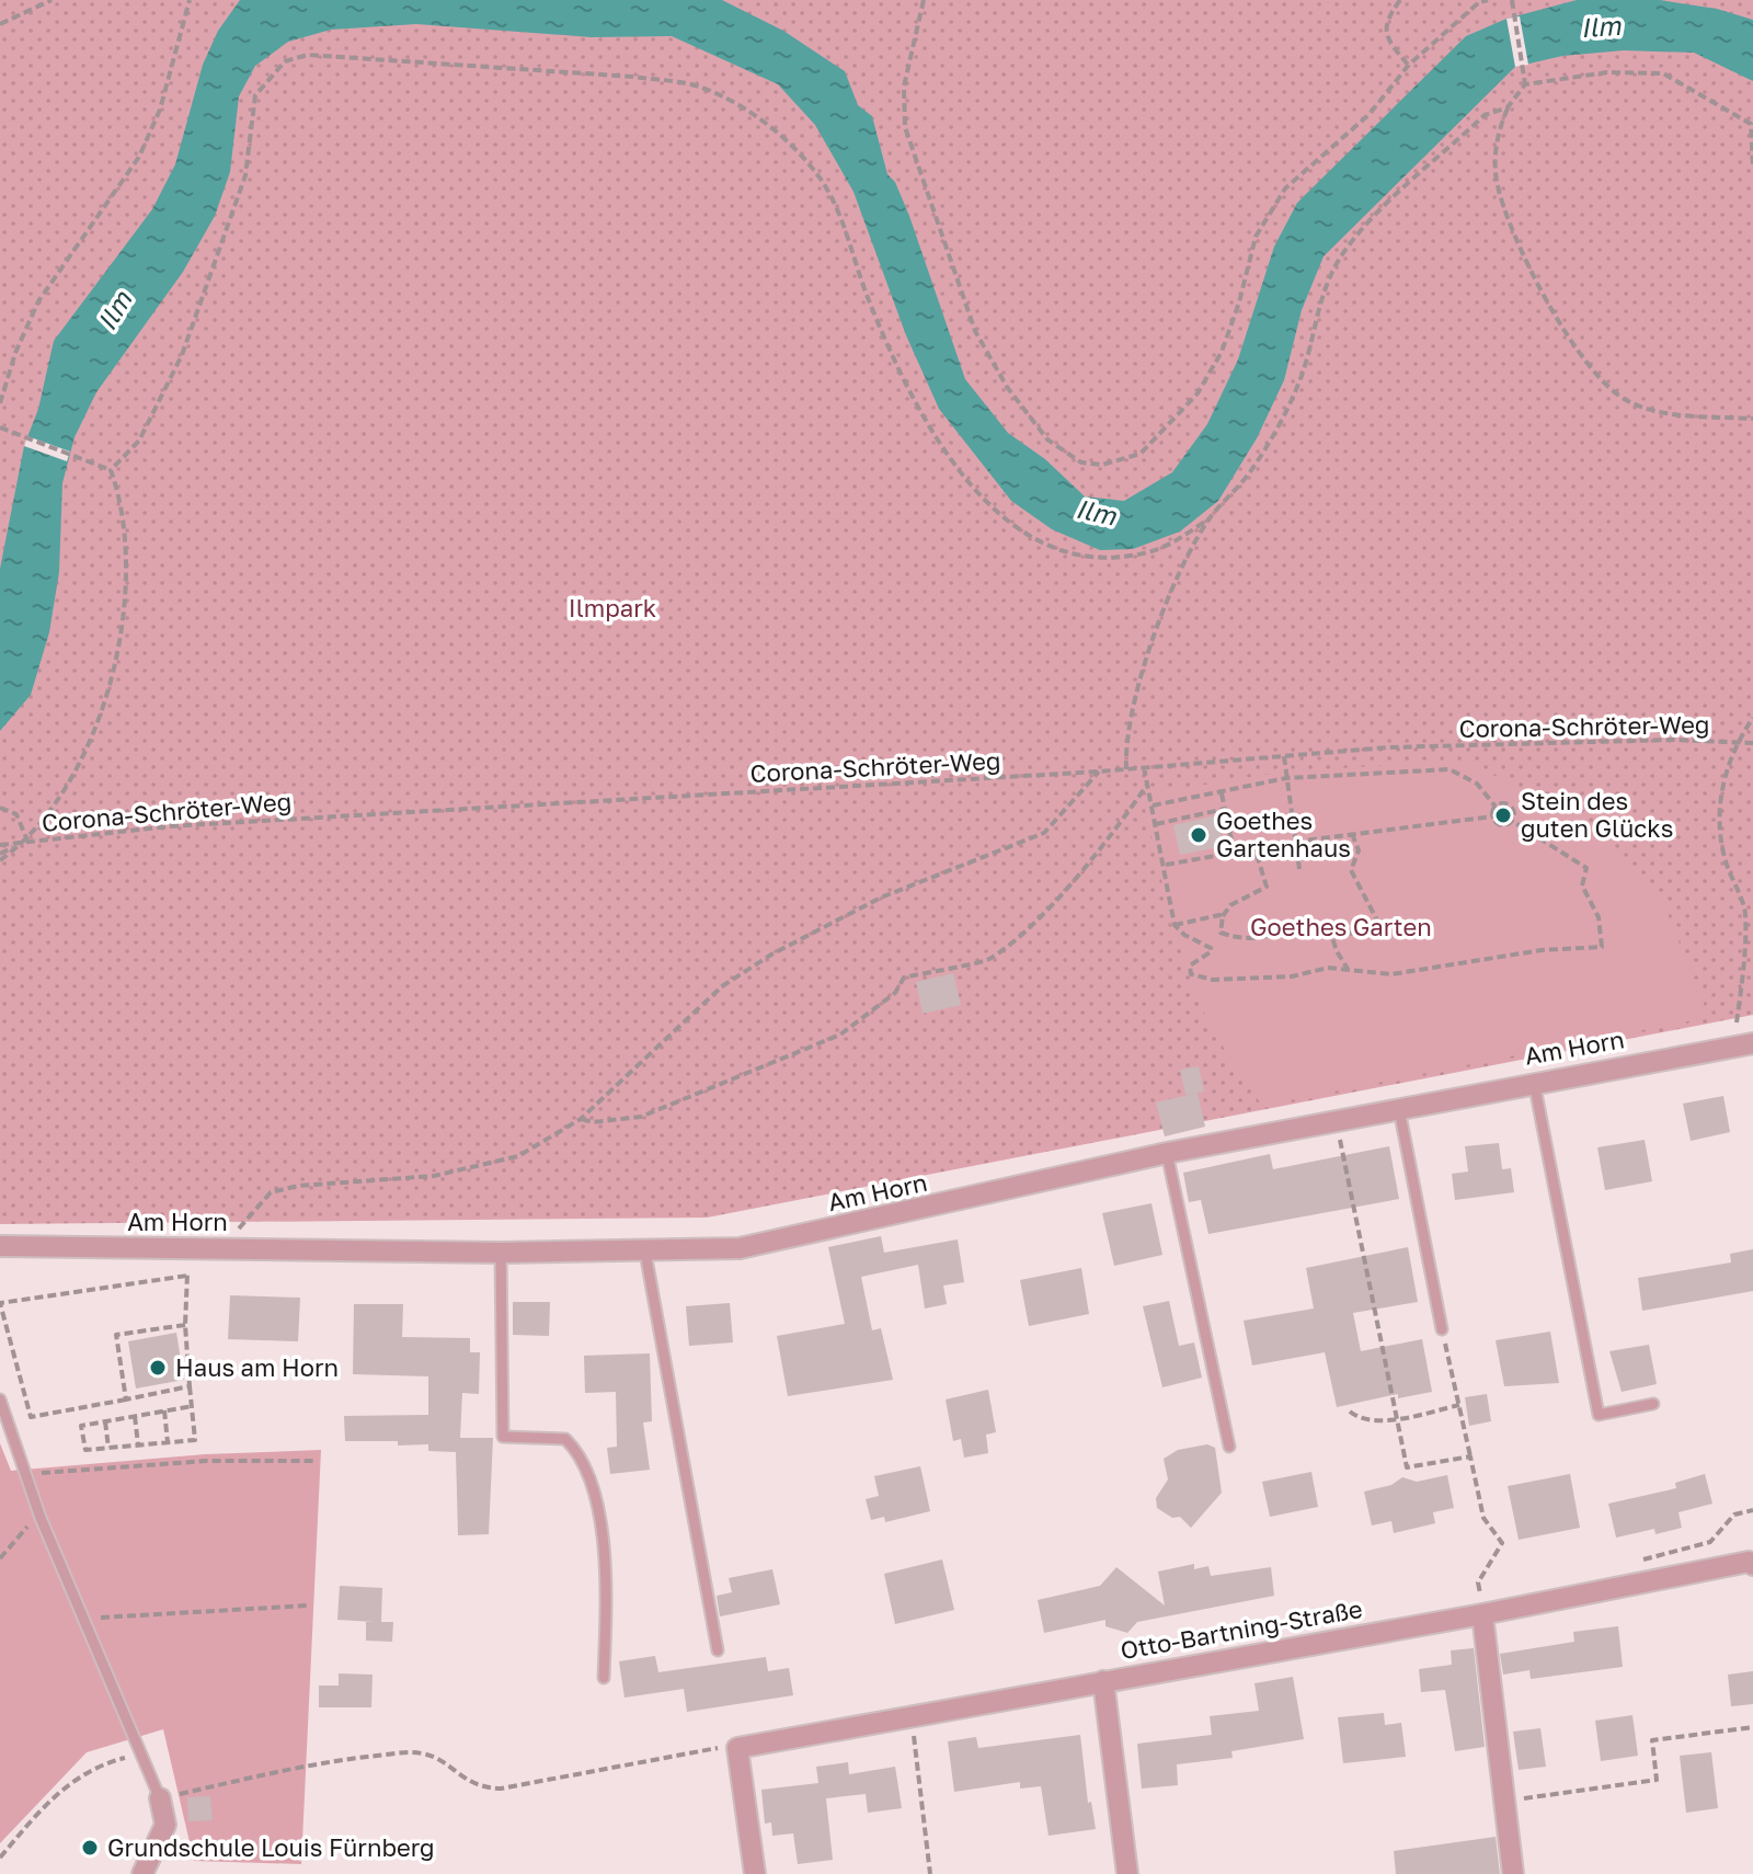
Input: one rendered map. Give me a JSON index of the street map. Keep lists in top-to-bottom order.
{
  "streets": {
    "street": ["Am Horn", "Otto-Bartning-Straße"],
    "path": ["Corona-Schröter-Weg"]
  },
  "water": ["Ilm"],
  "parks": ["Ilmpark", "Goethes Garten"],
  "places": [
    "Stein des guten Glücks",
    "Goethes Gartenhaus",
    "Haus am Horn",
    "Grundschule Louis Fürnberg"
  ]
}
